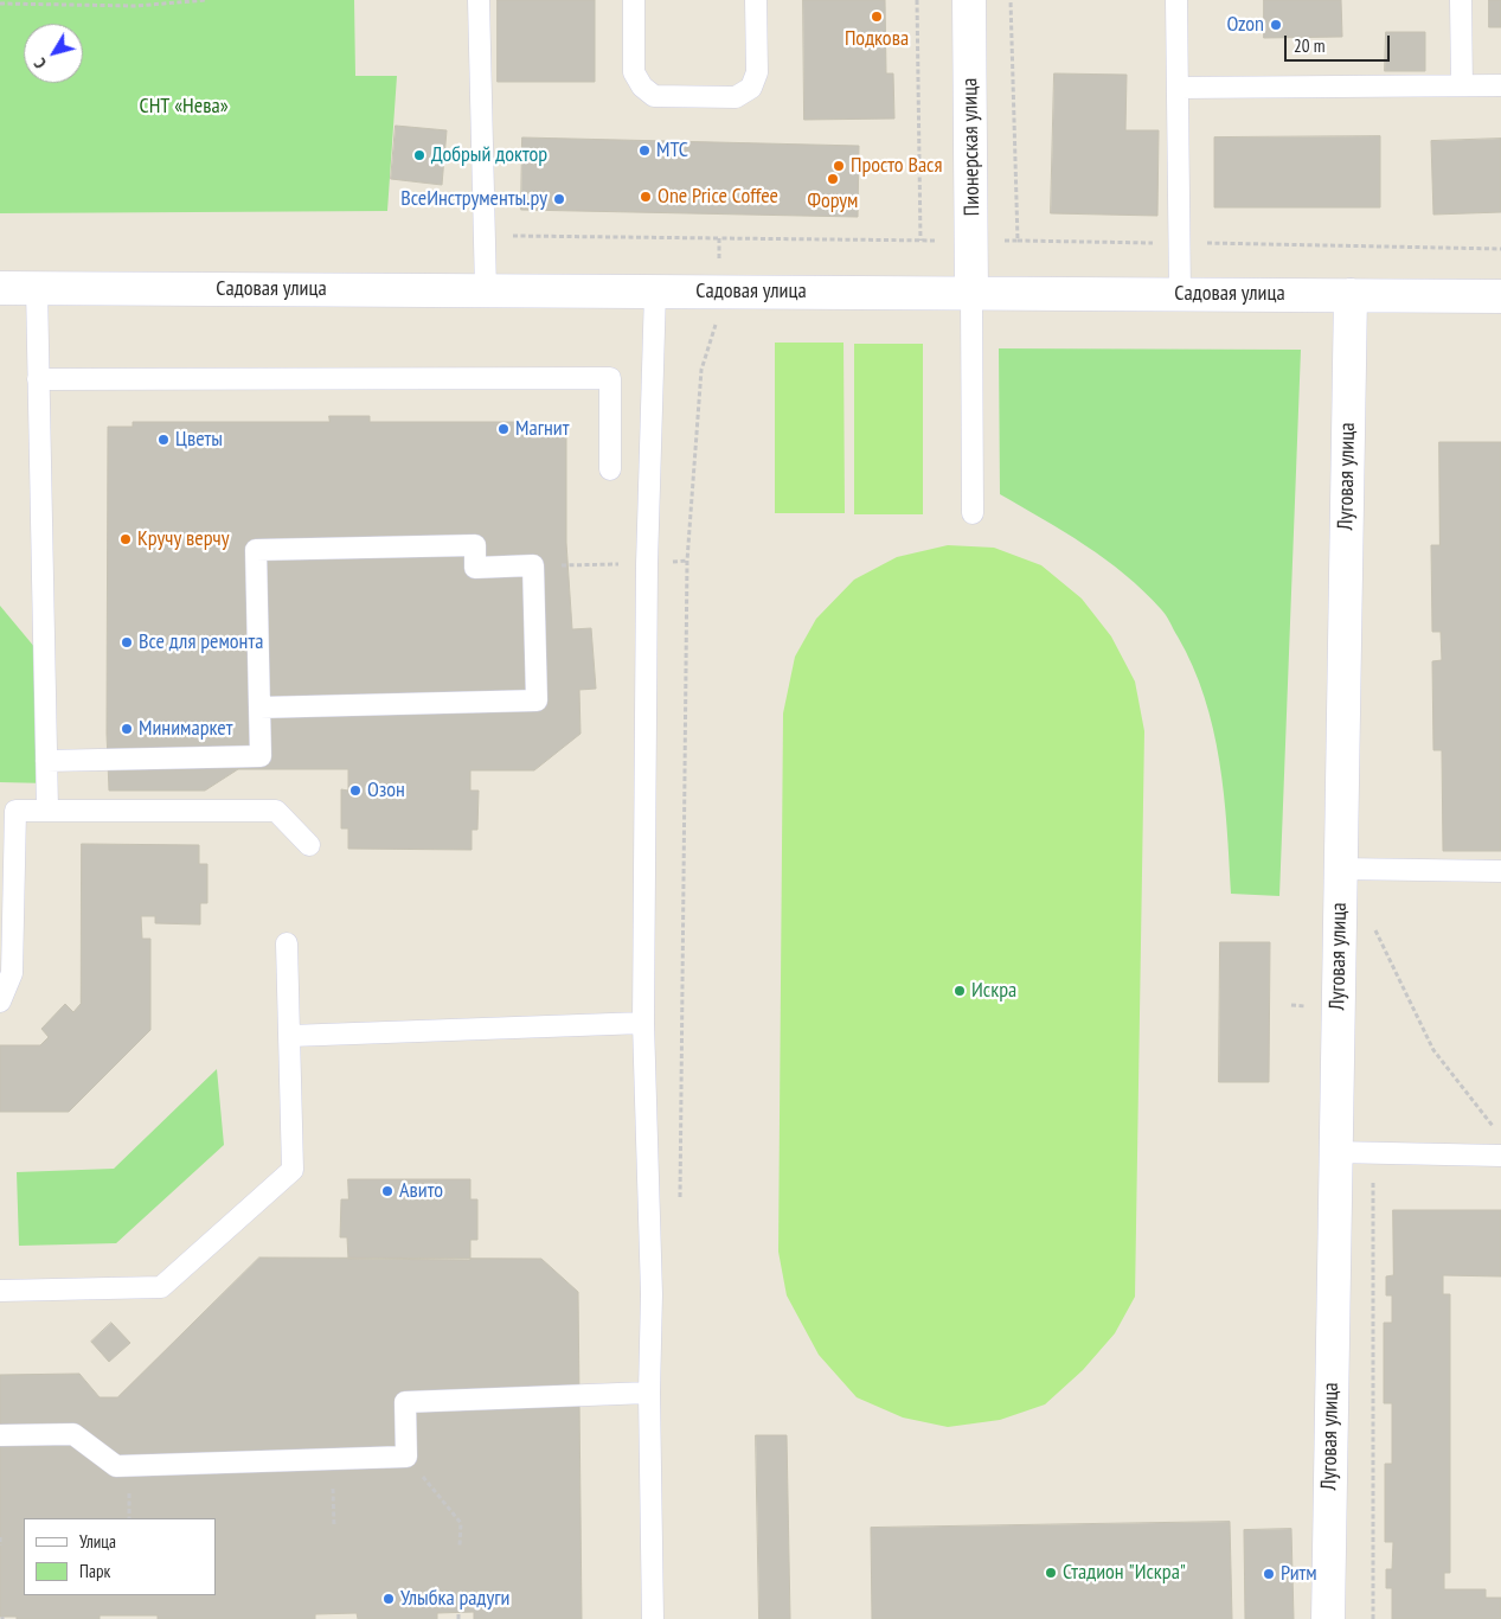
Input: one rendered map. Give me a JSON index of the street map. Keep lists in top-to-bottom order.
{
  "streets": {
    "street": ["Пионерская улица", "Садовая улица", "Луговая улица"]
  },
  "crossings": [
    ["Пионерская улица", "Садовая улица"],
    ["Садовая улица", "Луговая улица"]
  ],
  "parks": ["СНТ «Нева»"],
  "places": [
    "Подкова",
    "Ozon",
    "МТС",
    "Добрый доктор",
    "Просто Вася",
    "Форум",
    "One Price Coffee",
    "ВсеИнструменты.ру",
    "Магнит",
    "Цветы",
    "Кручу верчу",
    "Все для ремонта",
    "Минимаркет",
    "Озон",
    "Искра",
    "Авито",
    "Стадион \"Искра\"",
    "Ритм",
    "Улыбка радуги"
  ],
  "legend": ["Улица", "Парк"],
  "scale_bar": "20 m",
  "north": "bottom left"
}
